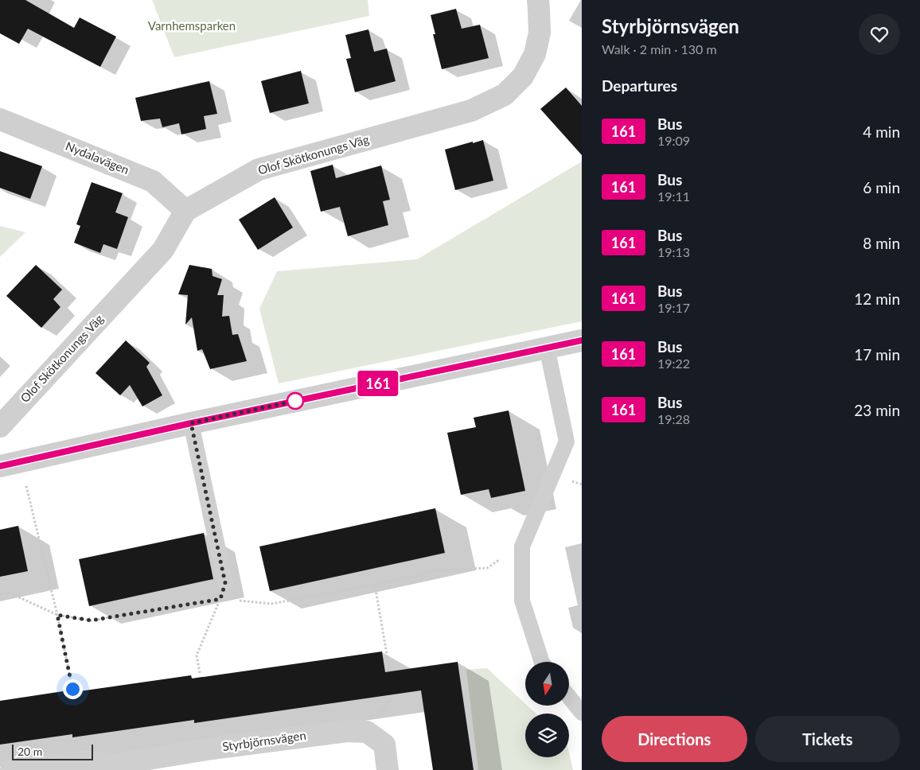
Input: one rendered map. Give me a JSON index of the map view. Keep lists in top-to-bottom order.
{
  "streets": {
    "street": ["Olof Skötkonungs Väg", "Nydalavägen", "Styrbjörnsvägen"]
  },
  "crossings": [
    ["Olof Skötkonungs Väg", "Nydalavägen"]
  ],
  "parks": ["Varnhemsparken"],
  "lines": ["bus line 161"],
  "scale_bar": "20 m",
  "north": "bottom",
  "page": {
    "on_map": "161",
    "heading": [
      ["Styrbjörnsvägen", "Walk · 2 min · 130 m"],
      "Departures"
    ],
    "list": [
      {
        "mark": "161",
        "name": "Bus",
        "note": "19:09",
        "value": "4 min"
      },
      {
        "mark": "161",
        "name": "Bus",
        "note": "19:11",
        "value": "6 min"
      },
      {
        "mark": "161",
        "name": "Bus",
        "note": "19:13",
        "value": "8 min"
      },
      {
        "mark": "161",
        "name": "Bus",
        "note": "19:17",
        "value": "12 min"
      },
      {
        "mark": "161",
        "name": "Bus",
        "note": "19:22",
        "value": "17 min"
      },
      {
        "mark": "161",
        "name": "Bus",
        "note": "19:28",
        "value": "23 min"
      }
    ],
    "buttons": ["Directions", "Tickets"],
    "scale": "20 m"
  }
}
